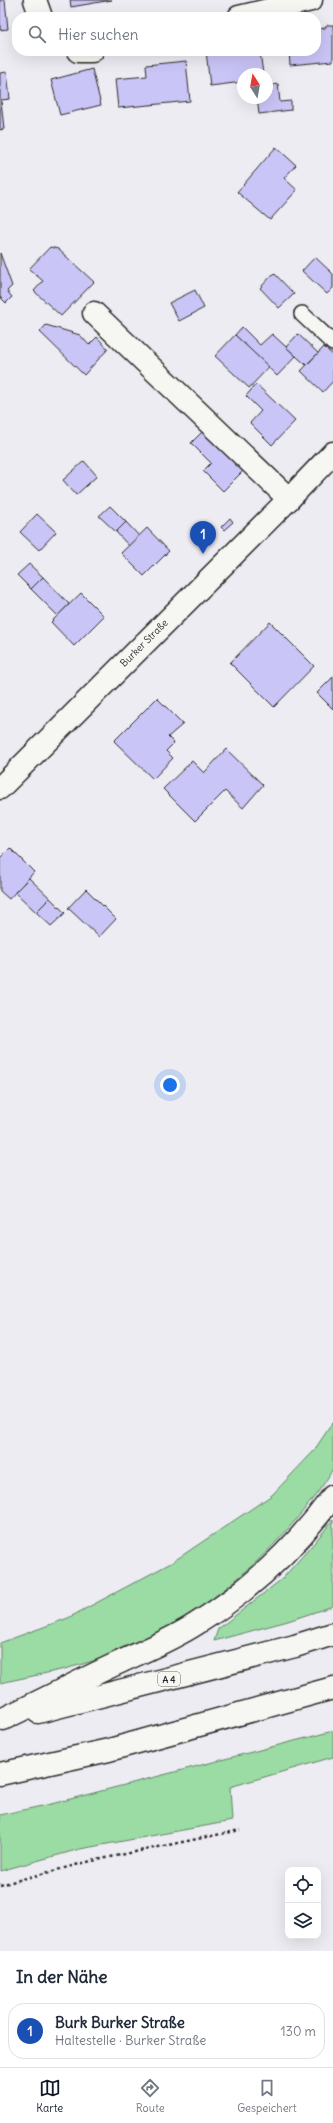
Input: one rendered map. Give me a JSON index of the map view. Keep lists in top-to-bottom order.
{
  "streets": {
    "main road": ["Burker Straße", "A 4"]
  },
  "north": "top",
  "page": {
    "search": "Hier suchen",
    "pins": "1",
    "heading": "In der Nähe",
    "list": [
      {
        "mark": "1",
        "name": "Burk Burker Straße",
        "note": "Haltestelle · Burker Straße",
        "value": "130 m"
      }
    ],
    "nav": ["Karte", "Route", "Gespeichert"]
  }
}
